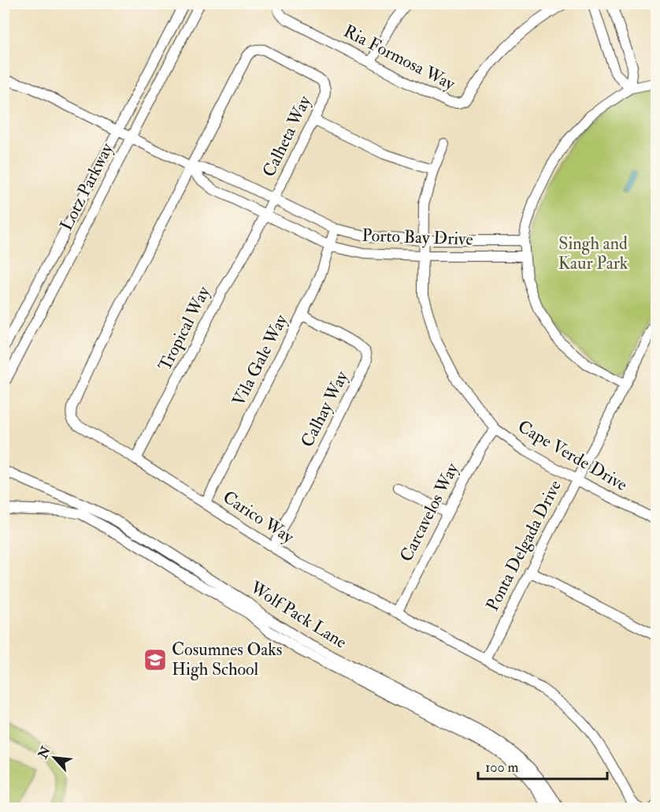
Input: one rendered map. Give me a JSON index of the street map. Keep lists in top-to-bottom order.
{
  "streets": {
    "street": [
      "Ria Formosa Way",
      "Calheta Way",
      "Lotz Parkway",
      "Porto Bay Drive",
      "Tropical Way",
      "Vila Gale Way",
      "Calhay Way",
      "Cape Verde Drive",
      "Carcavelos Way",
      "Carico Way",
      "Ponta Delgada Drive",
      "Wolf Pack Lane"
    ]
  },
  "crossings": [
    ["Calheta Way", "Porto Bay Drive"],
    ["Calheta Way", "Tropical Way"],
    ["Calheta Way", "Carico Way"],
    ["Lotz Parkway", "Porto Bay Drive"],
    ["Porto Bay Drive", "Tropical Way"],
    ["Porto Bay Drive", "Vila Gale Way"],
    ["Porto Bay Drive", "Cape Verde Drive"],
    ["Porto Bay Drive", "Carico Way"],
    ["Tropical Way", "Carico Way"],
    ["Vila Gale Way", "Calhay Way"],
    ["Vila Gale Way", "Carico Way"],
    ["Calhay Way", "Carico Way"],
    ["Cape Verde Drive", "Carcavelos Way"],
    ["Cape Verde Drive", "Ponta Delgada Drive"],
    ["Carcavelos Way", "Carico Way"],
    ["Carico Way", "Ponta Delgada Drive"]
  ],
  "parks": ["Singh and Kaur Park"],
  "places": {
    "school or university": ["Cosumnes Oaks High School"]
  },
  "scale_bar": "100 m",
  "north": "top left"
}
